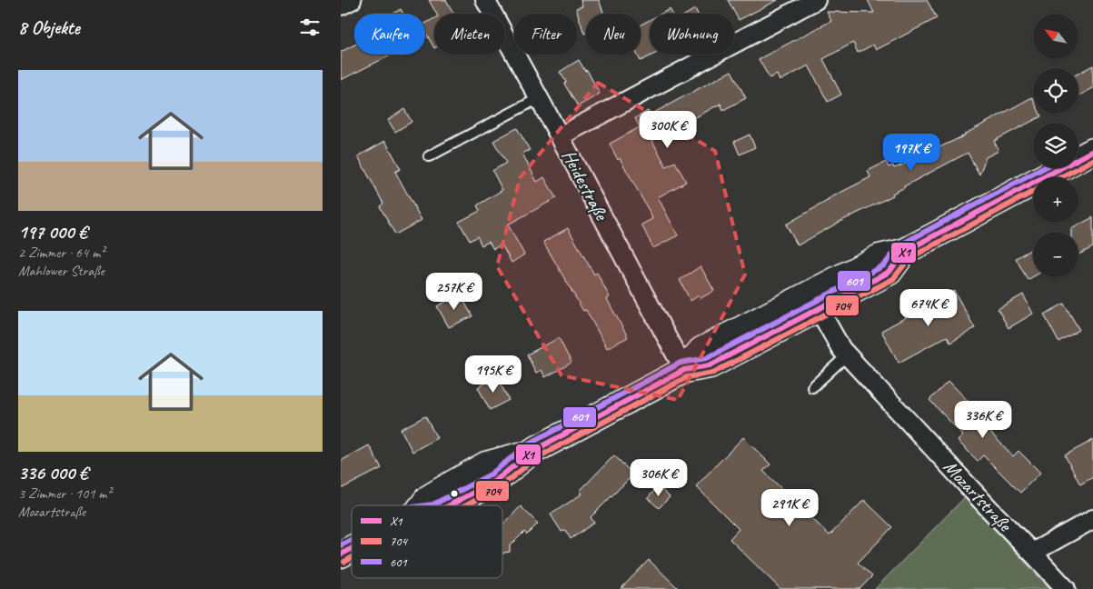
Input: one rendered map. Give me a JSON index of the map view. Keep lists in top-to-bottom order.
{
  "streets": {
    "street": ["Heidestraße", "Mozartstraße"]
  },
  "lines": ["transit line X1", "transit line 704", "transit line 601"],
  "legend": ["X1", "704", "601"],
  "north": "top left",
  "page": {
    "heading": "8 Objekte",
    "map_buttons": ["+", "−"],
    "chip": [
      "Kaufen",
      "Mieten",
      "Filter",
      "Neu",
      "Wohnung"
    ],
    "list": [
      {
        "name": "197 000 €",
        "note": "2 Zimmer · 64 m² · Mahlower Straße"
      },
      {
        "name": "336 000 €",
        "note": "3 Zimmer · 101 m² · Mozartstraße"
      }
    ],
    "price": [
      "300K €",
      "197K €",
      "257K €",
      "674K €",
      "195K €",
      "336K €",
      "306K €",
      "291K €"
    ]
  }
}
